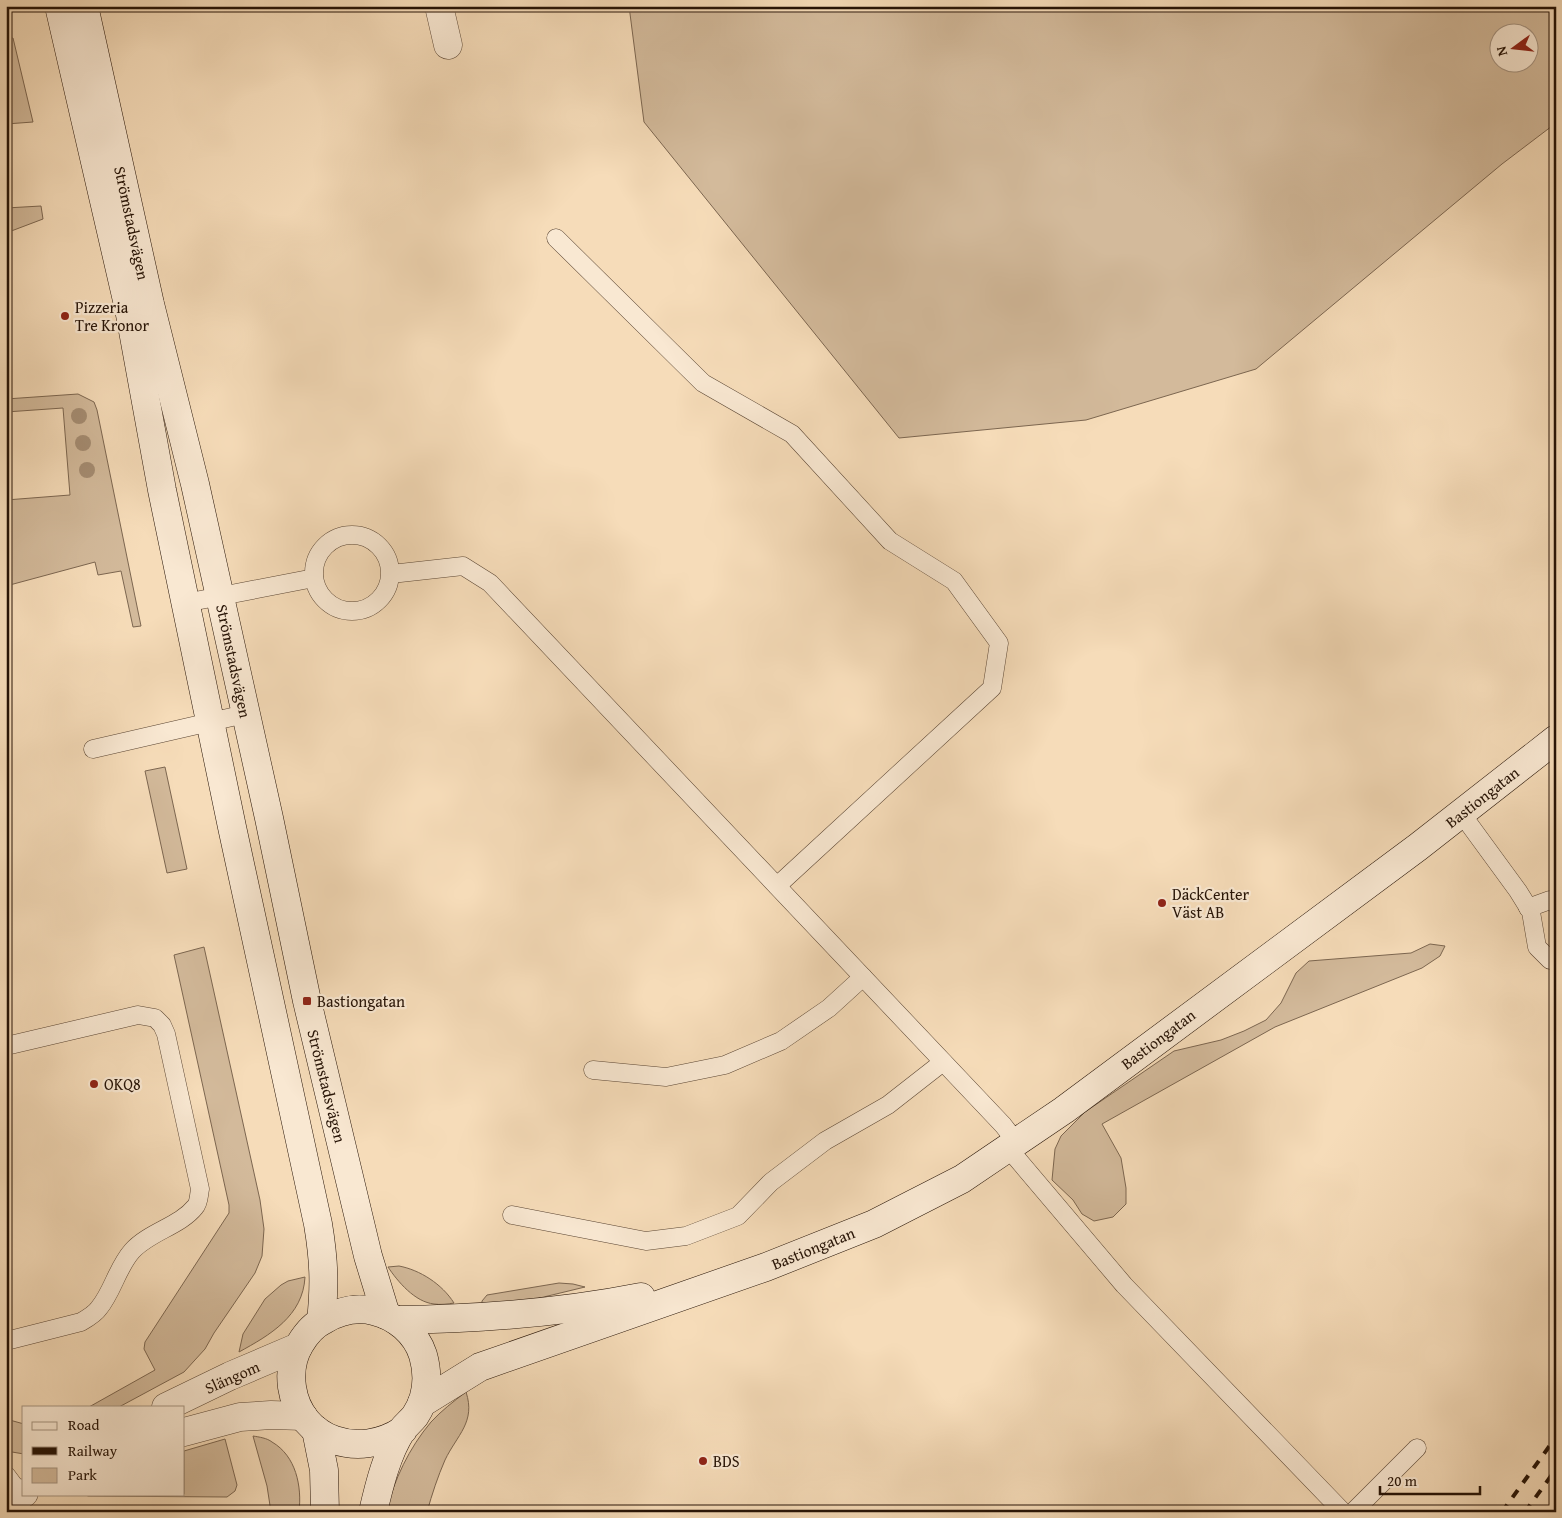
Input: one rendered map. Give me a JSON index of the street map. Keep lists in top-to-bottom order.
{
  "streets": {
    "main road": ["Strömstadsvägen", "Bastiongatan", "Slängom"]
  },
  "crossings": [
    ["Strömstadsvägen", "Bastiongatan"],
    ["Strömstadsvägen", "Slängom"],
    ["Bastiongatan", "Slängom"]
  ],
  "places": {
    "other": [
      "Pizzeria Tre Kronor",
      "DäckCenter Väst AB",
      "OKQ8",
      "BDS"
    ],
    "transit": ["Bastiongatan"]
  },
  "legend": ["Road", "Railway", "Park"],
  "scale_bar": "20 m",
  "north": "left"
}
